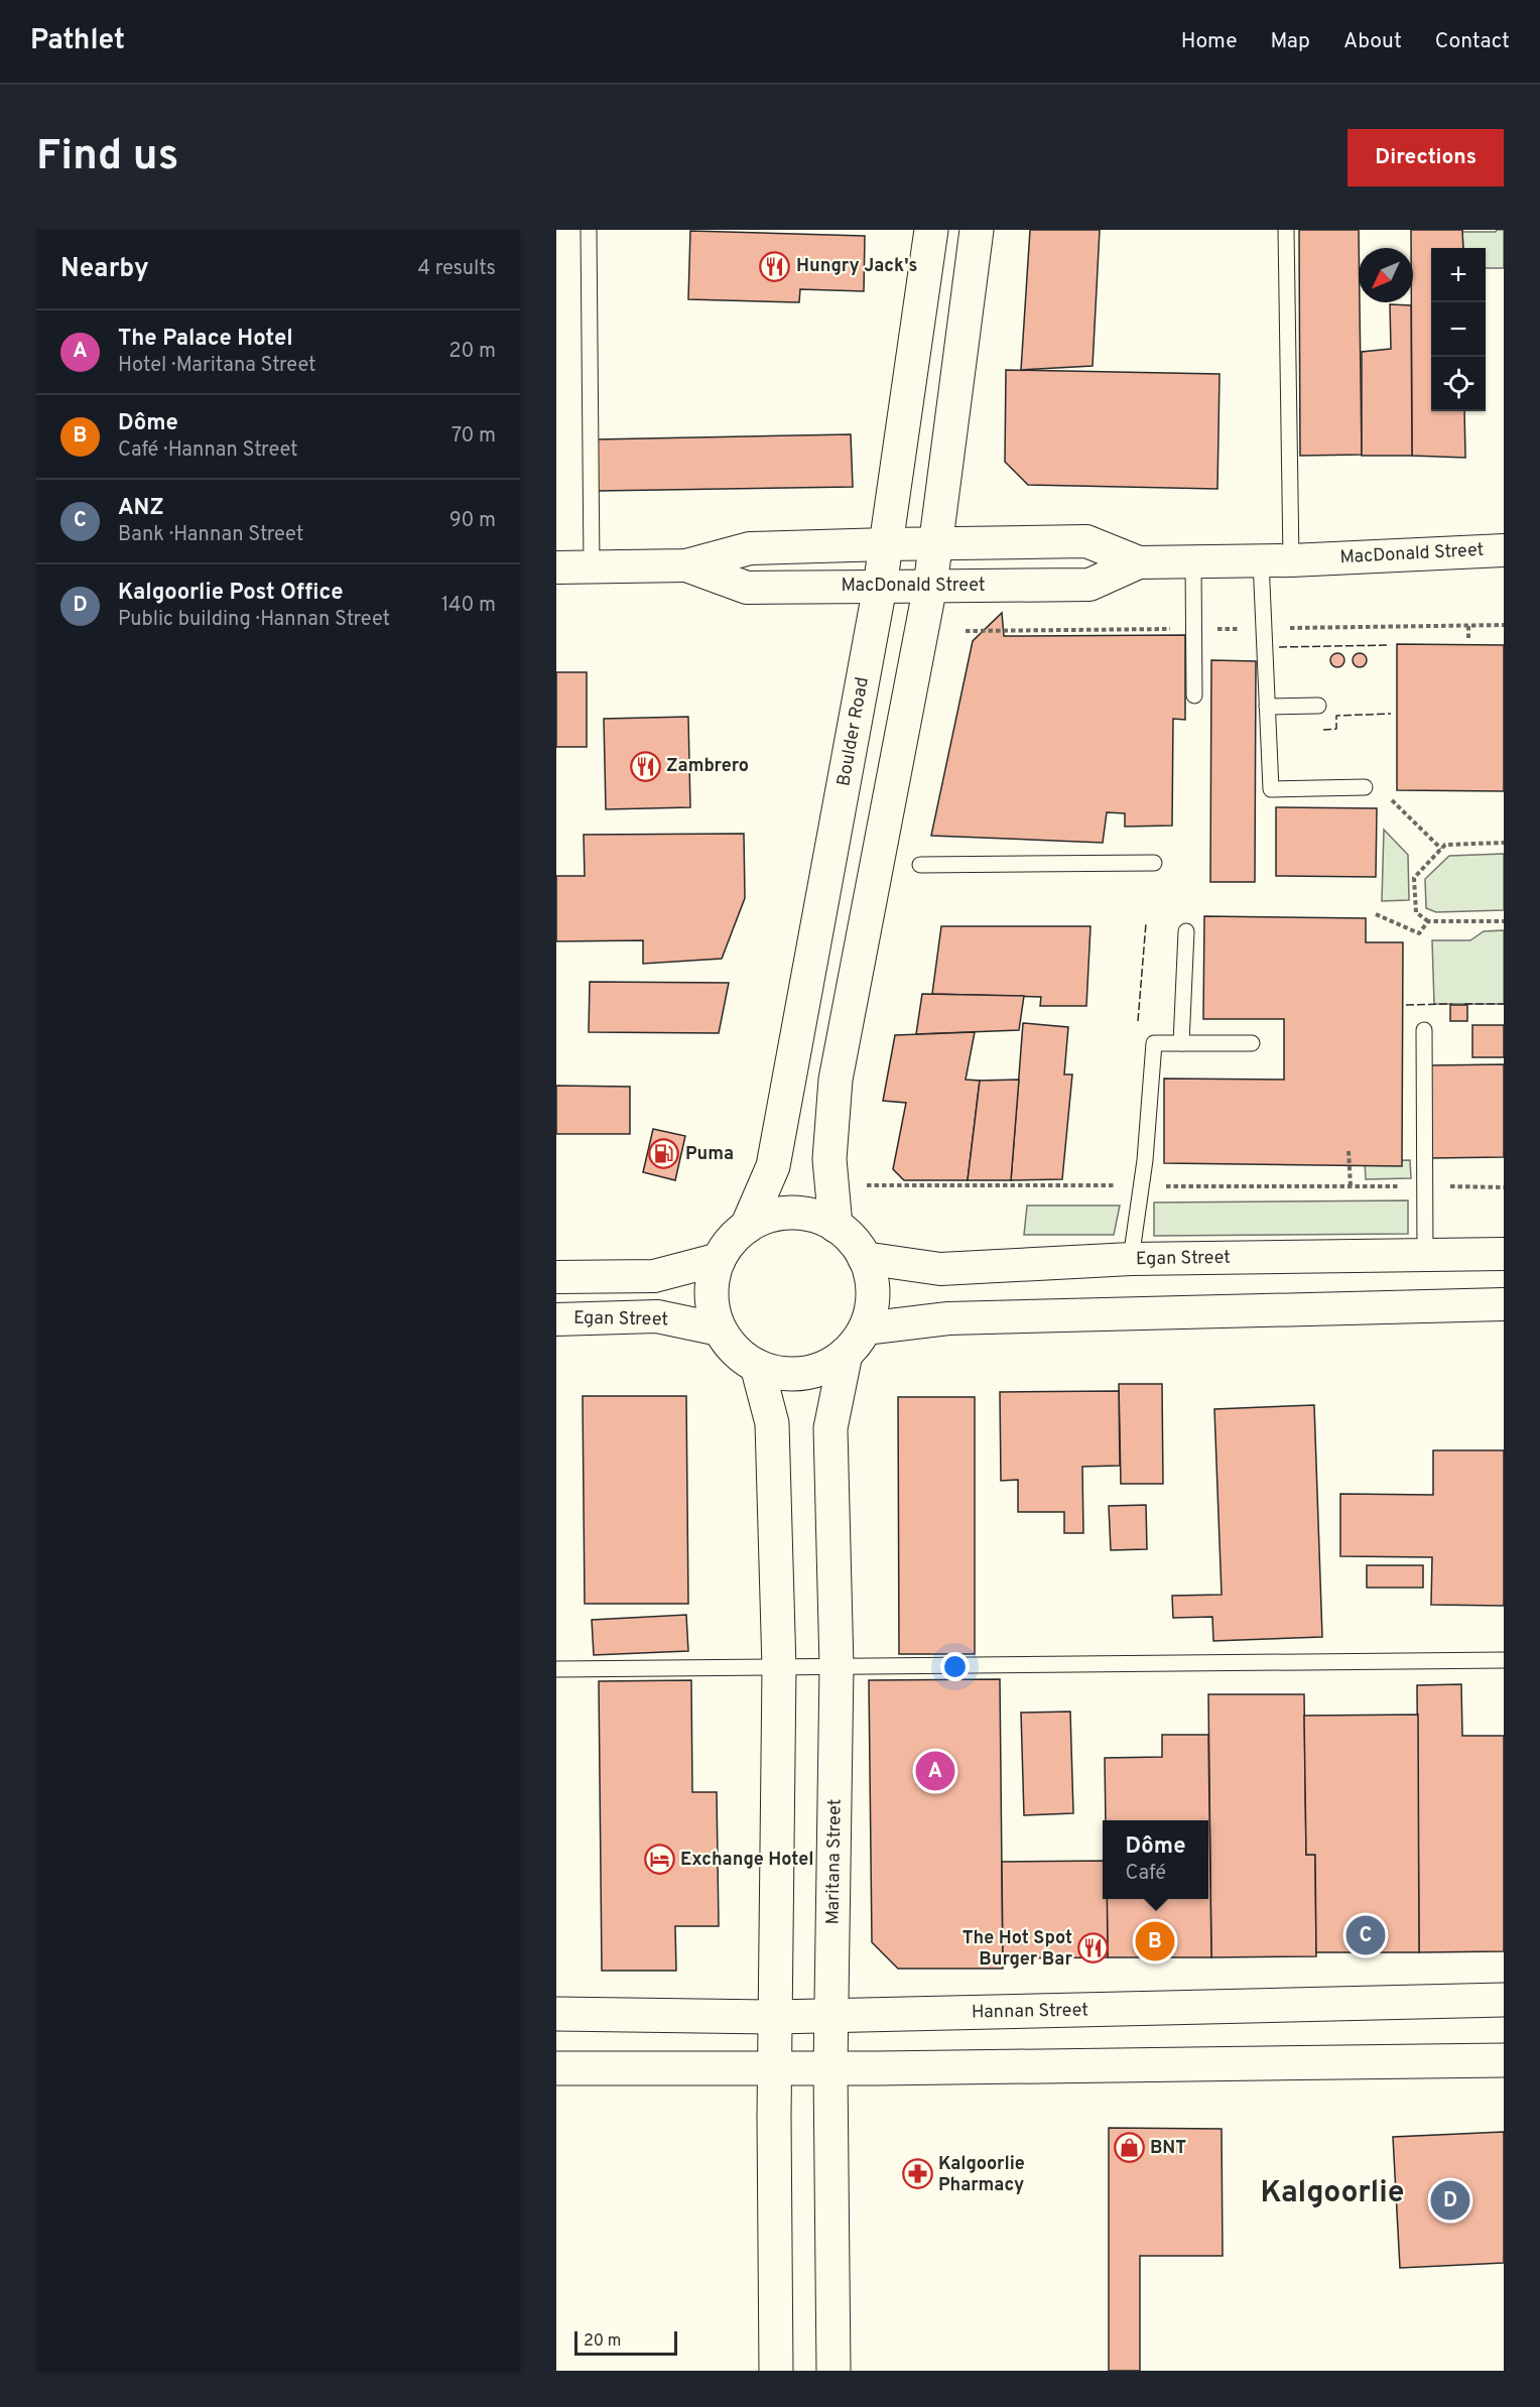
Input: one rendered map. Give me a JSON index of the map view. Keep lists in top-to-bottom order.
{
  "streets": {
    "main road": ["Boulder Road", "Maritana Street", "Hannan Street"],
    "street": ["MacDonald Street", "Egan Street"]
  },
  "crossings": [
    ["MacDonald Street", "Boulder Road"],
    ["Boulder Road", "Egan Street"],
    ["Boulder Road", "Maritana Street"],
    ["Egan Street", "Maritana Street"],
    ["Maritana Street", "Hannan Street"]
  ],
  "districts": ["Kalgoorlie"],
  "places": {
    "restaurant": ["Hungry Jack's", "Zambrero", "The Hot Spot Burger Bar"],
    "fuel station": ["Puma"],
    "hotel": ["Exchange Hotel"],
    "shop": ["BNT"],
    "pharmacy": ["Kalgoorlie Pharmacy"]
  },
  "scale_bar": "20 m",
  "north": "bottom left",
  "page": {
    "header": "Pathlet",
    "nav": [
      "Home",
      "Map",
      "About",
      "Contact"
    ],
    "buttons": "Directions",
    "title": "Find us",
    "heading": ["Nearby", "4 results"],
    "map_buttons": ["+", "−"],
    "list": [
      {
        "mark": "A",
        "name": "The Palace Hotel",
        "note": "Hotel · Maritana Street",
        "value": "20 m"
      },
      {
        "mark": "B",
        "name": "Dôme",
        "note": "Café · Hannan Street",
        "value": "70 m"
      },
      {
        "mark": "C",
        "name": "ANZ",
        "note": "Bank · Hannan Street",
        "value": "90 m"
      },
      {
        "mark": "D",
        "name": "Kalgoorlie Post Office",
        "note": "Public building · Hannan Street",
        "value": "140 m"
      }
    ],
    "pins": [
      "A",
      "C",
      "B",
      "D"
    ],
    "popup": ["Dôme", "Café"],
    "scale": "20 m"
  }
}
